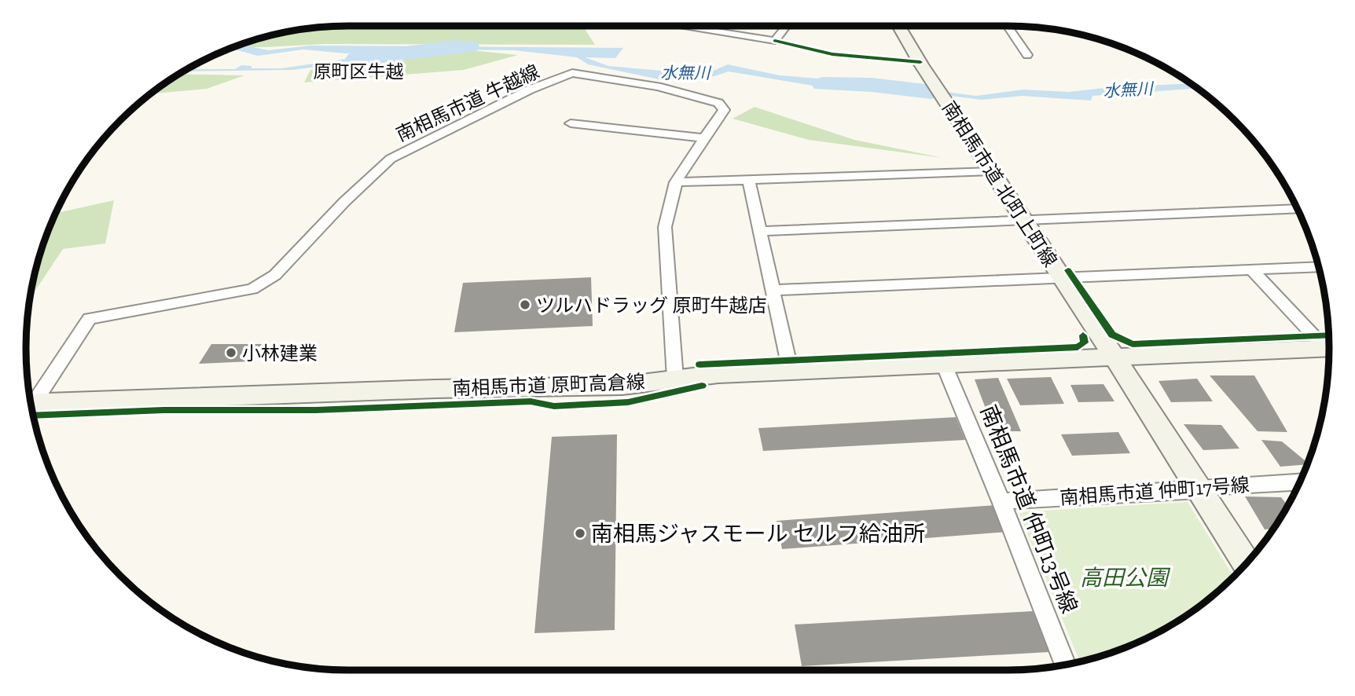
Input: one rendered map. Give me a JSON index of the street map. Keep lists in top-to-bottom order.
{
  "streets": {
    "street": [
      "南相馬市道 牛越線",
      "南相馬市道 北町上町線",
      "南相馬市道 原町高倉線",
      "南相馬市道 仲町17号線",
      "南相馬市道 仲町13号線"
    ]
  },
  "crossings": [
    ["南相馬市道 牛越線", "南相馬市道 原町高倉線"],
    ["南相馬市道 北町上町線", "南相馬市道 原町高倉線"],
    ["南相馬市道 北町上町線", "南相馬市道 仲町17号線"],
    ["南相馬市道 原町高倉線", "南相馬市道 仲町13号線"],
    ["南相馬市道 仲町17号線", "南相馬市道 仲町13号線"]
  ],
  "districts": ["原町区牛越"],
  "water": ["水無川"],
  "parks": ["高田公園"],
  "places": ["ツルハドラッグ 原町牛越店", "小林建業", "南相馬ジャスモール セルフ給油所"]
}
